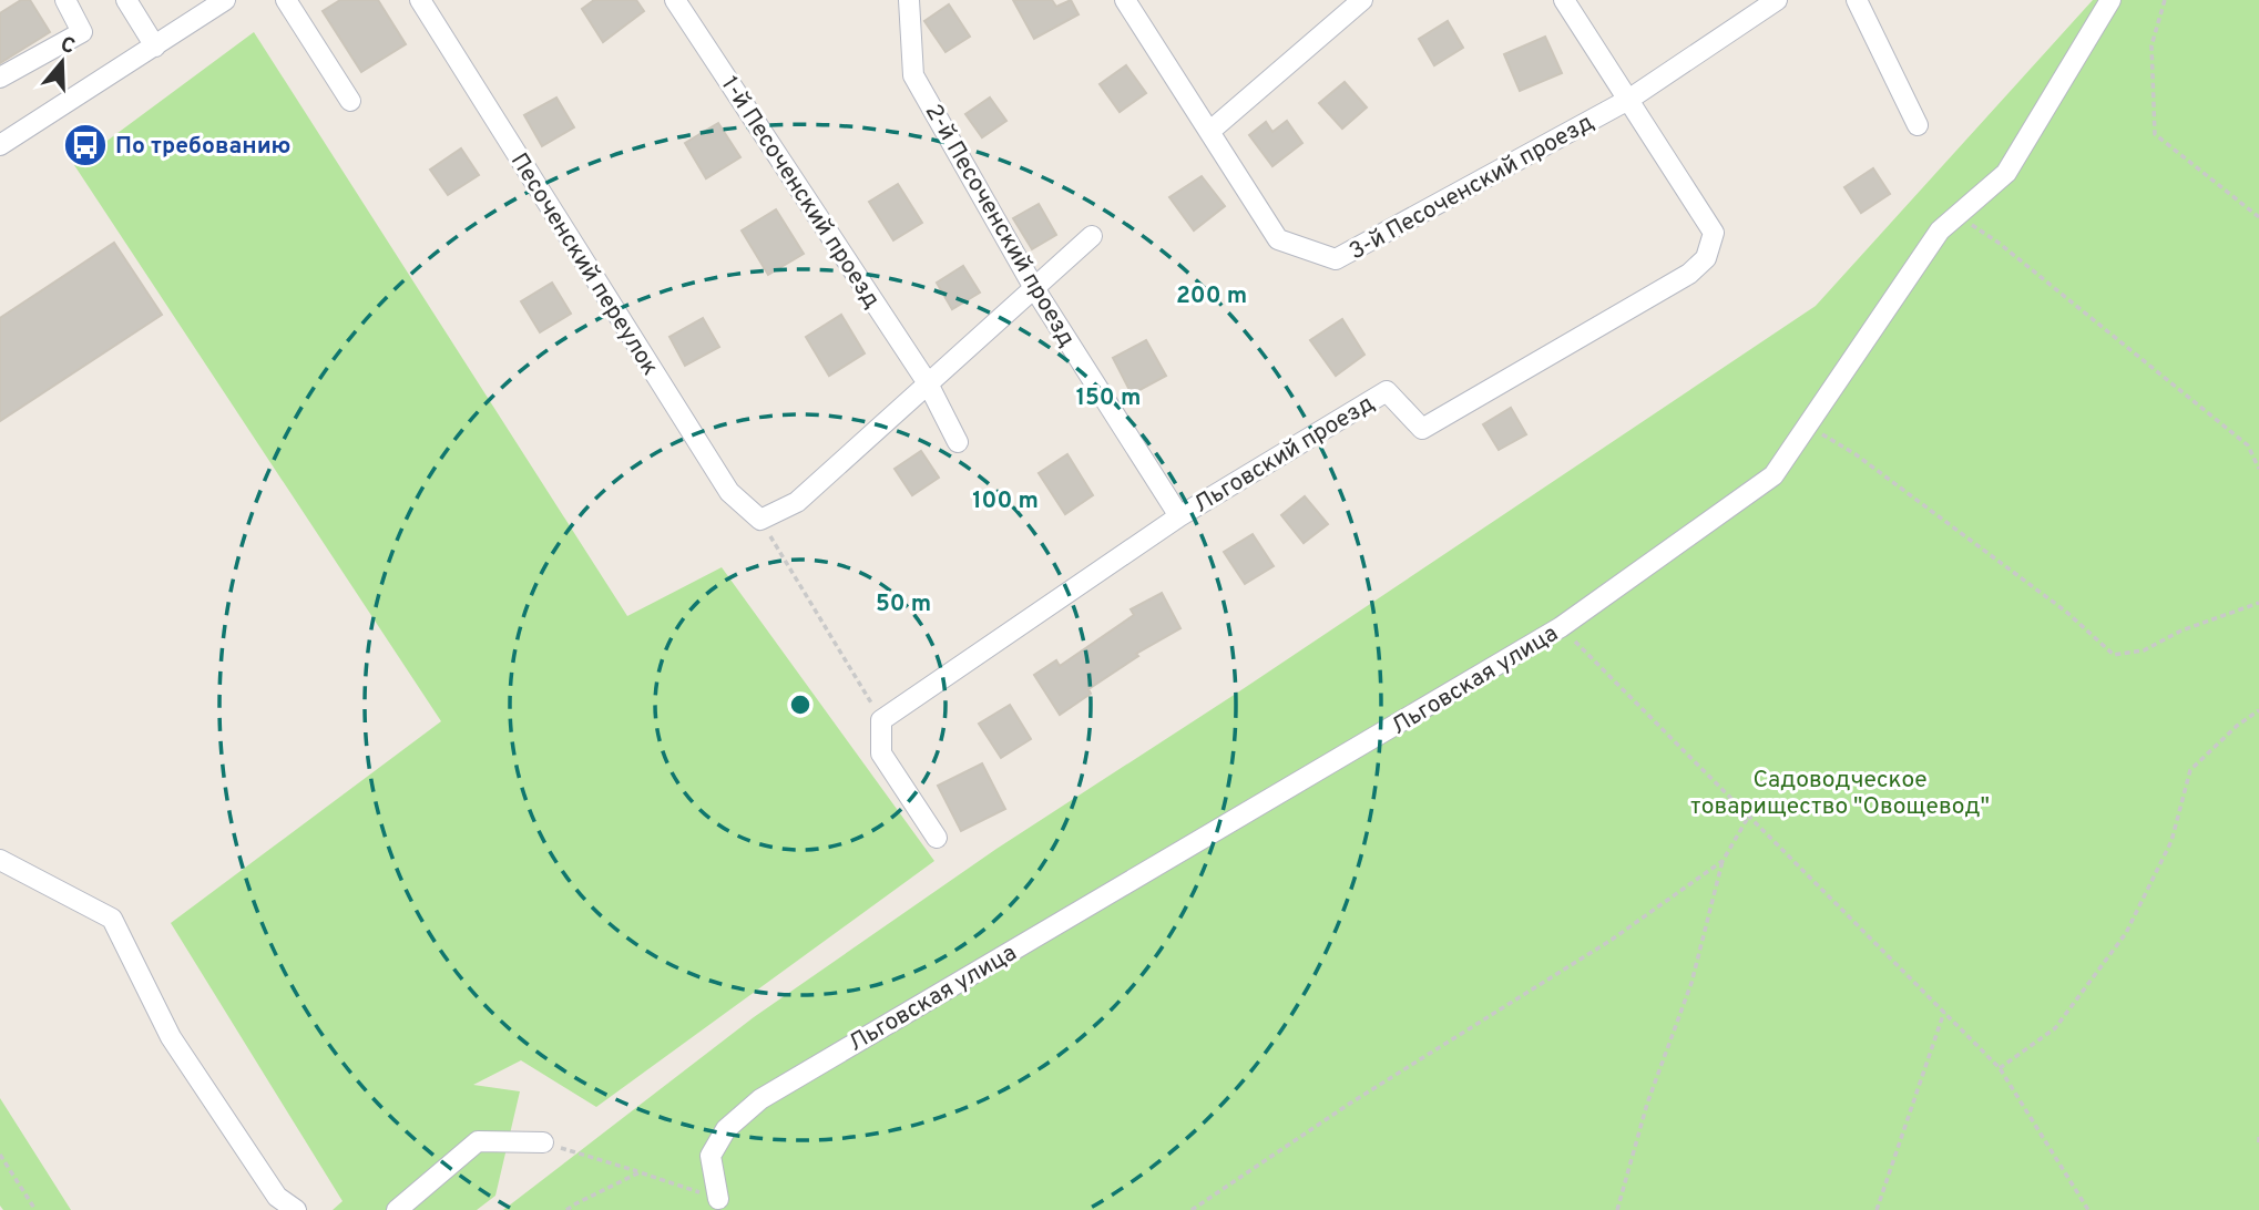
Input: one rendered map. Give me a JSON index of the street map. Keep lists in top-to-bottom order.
{
  "streets": {
    "street": [
      "3-й Песоченский проезд",
      "1-й Песоченский проезд",
      "2-й Песоченский проезд",
      "Песоченский переулок",
      "Льговский проезд",
      "Льговская улица"
    ]
  },
  "crossings": [
    ["3-й Песоченский проезд", "Льговский проезд"],
    ["2-й Песоченский проезд", "Льговский проезд"]
  ],
  "parks": ["Садоводческое товарищество \"Овощевод\""],
  "places": {
    "bus stop": ["По требованию"]
  },
  "north": "top",
  "rings": [
    "200 m",
    "150 m",
    "100 m",
    "50 m"
  ]
}
